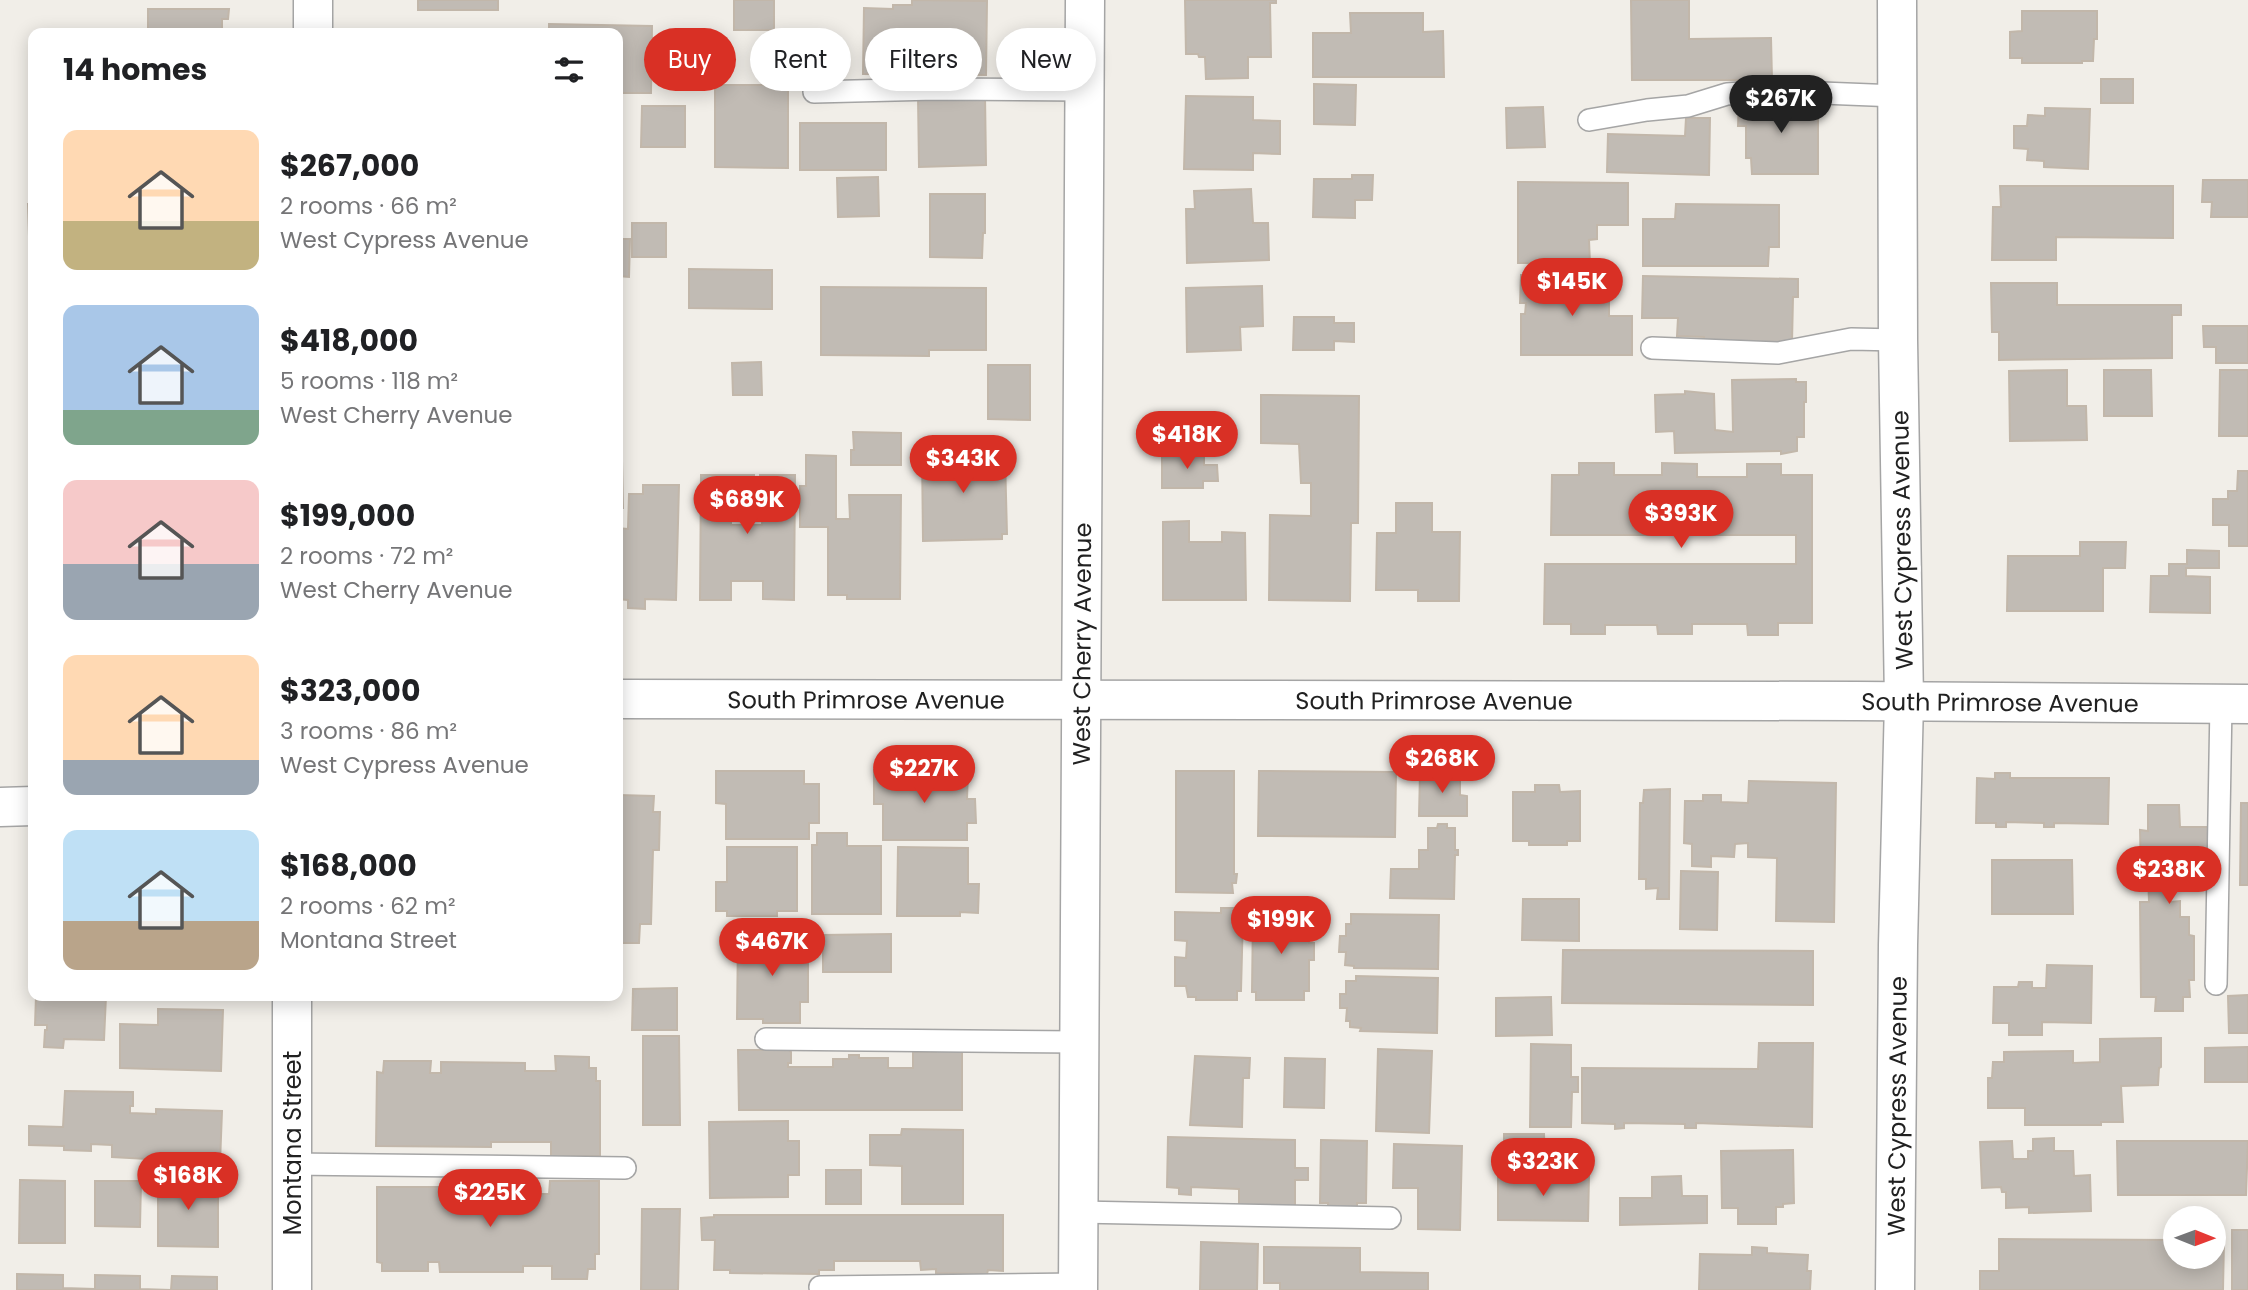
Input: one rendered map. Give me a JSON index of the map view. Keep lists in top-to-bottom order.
{
  "streets": {
    "street": [
      "West Cypress Avenue",
      "West Cherry Avenue",
      "South Primrose Avenue",
      "Montana Street"
    ]
  },
  "crossings": [
    ["West Cypress Avenue", "South Primrose Avenue"],
    ["West Cherry Avenue", "South Primrose Avenue"]
  ],
  "north": "right",
  "page": {
    "chip": [
      "Buy",
      "Rent",
      "Filters",
      "New"
    ],
    "heading": "14 homes",
    "price": [
      "$267K",
      "$145K",
      "$418K",
      "$343K",
      "$689K",
      "$393K",
      "$268K",
      "$227K",
      "$238K",
      "$199K",
      "$467K",
      "$323K",
      "$168K",
      "$225K"
    ],
    "list": [
      {
        "name": "$267,000",
        "note": "2 rooms · 66 m² · West Cypress Avenue"
      },
      {
        "name": "$418,000",
        "note": "5 rooms · 118 m² · West Cherry Avenue"
      },
      {
        "name": "$199,000",
        "note": "2 rooms · 72 m² · West Cherry Avenue"
      },
      {
        "name": "$323,000",
        "note": "3 rooms · 86 m² · West Cypress Avenue"
      },
      {
        "name": "$168,000",
        "note": "2 rooms · 62 m² · Montana Street"
      }
    ]
  }
}
